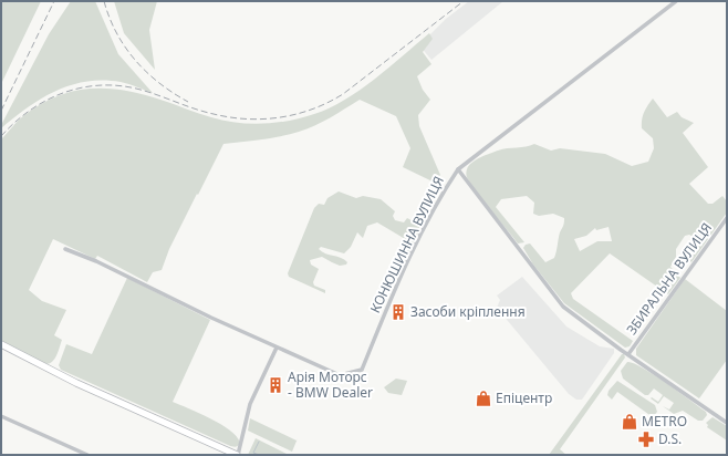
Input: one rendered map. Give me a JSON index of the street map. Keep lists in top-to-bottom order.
{
  "streets": {
    "street": ["КОНЮШИННА ВУЛИЦЯ", "ЗБИРАЛЬНА ВУЛИЦЯ"]
  },
  "places": {
    "building": ["Засоби кріплення", "Арія Моторс - BMW Dealer"],
    "shop": ["Епіцентр", "METRO"],
    "pharmacy": ["D.S."]
  }
}
